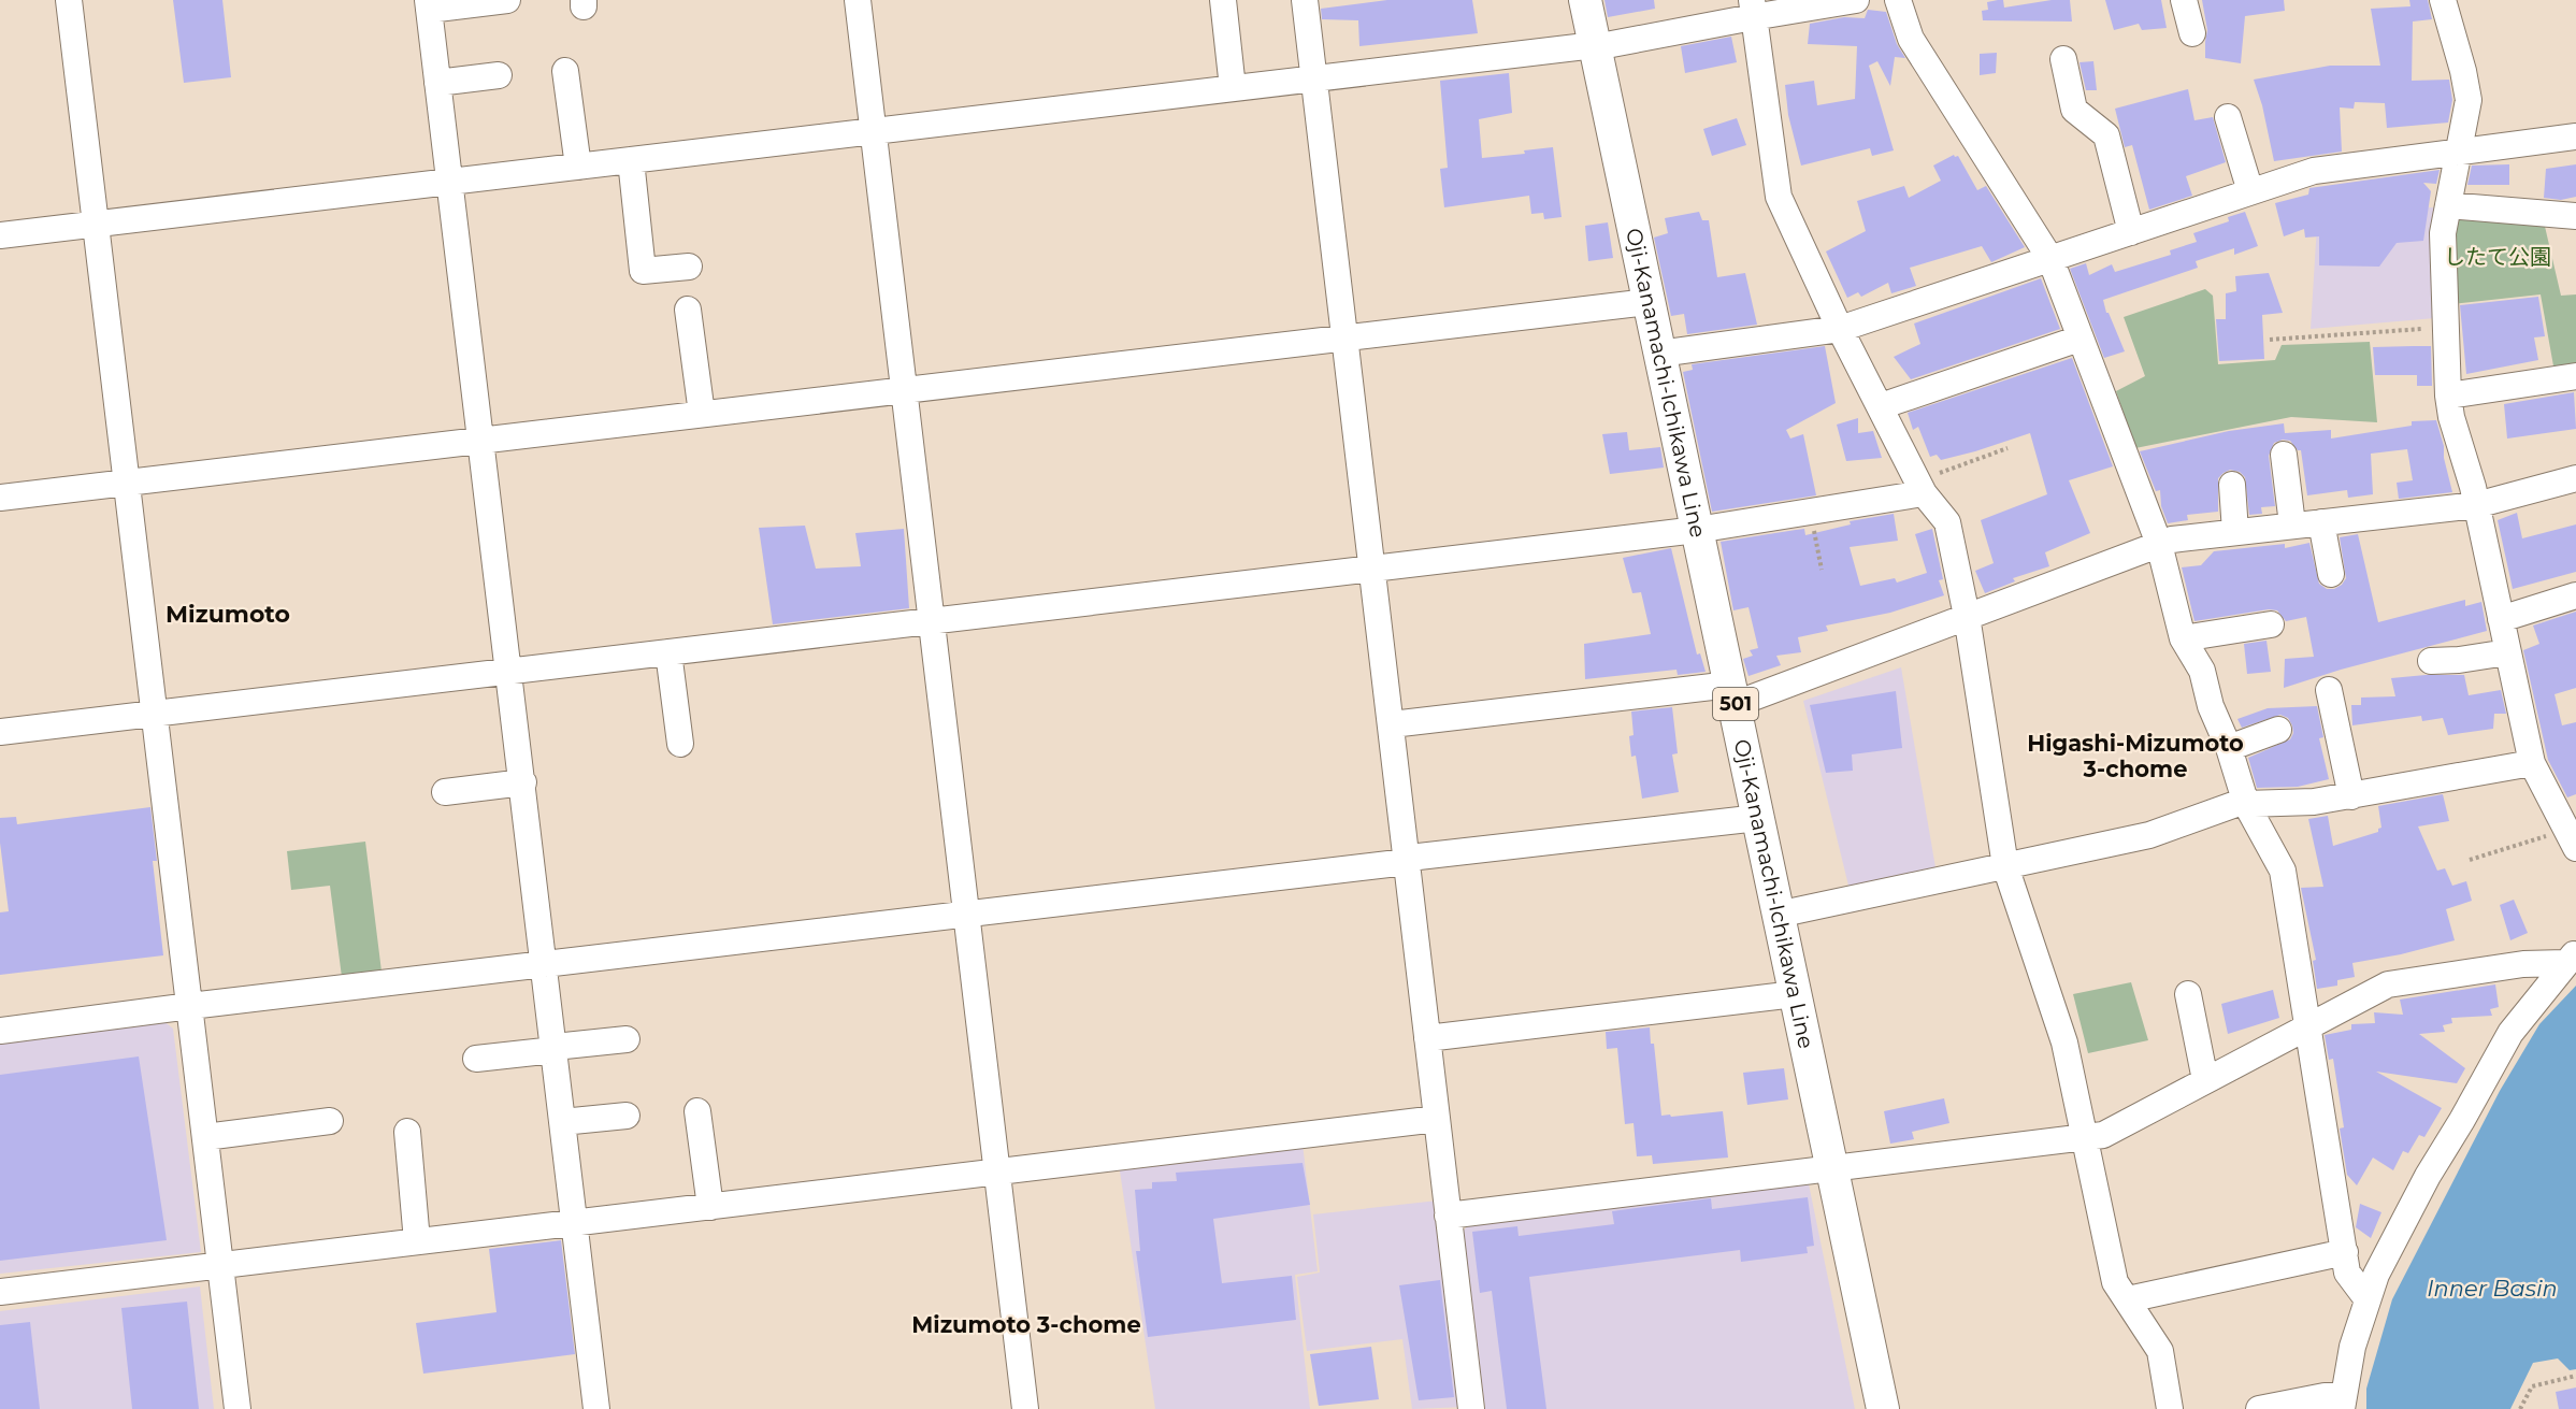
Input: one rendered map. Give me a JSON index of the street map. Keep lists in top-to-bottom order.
{
  "streets": {
    "main road": ["Oji-Kanamachi-Ichikawa Line", "501"]
  },
  "districts": ["Mizumoto", "Higashi-Mizumoto 3-chome", "Mizumoto 3-chome"],
  "water": ["Inner Basin"],
  "parks": ["したて公園"]
}
